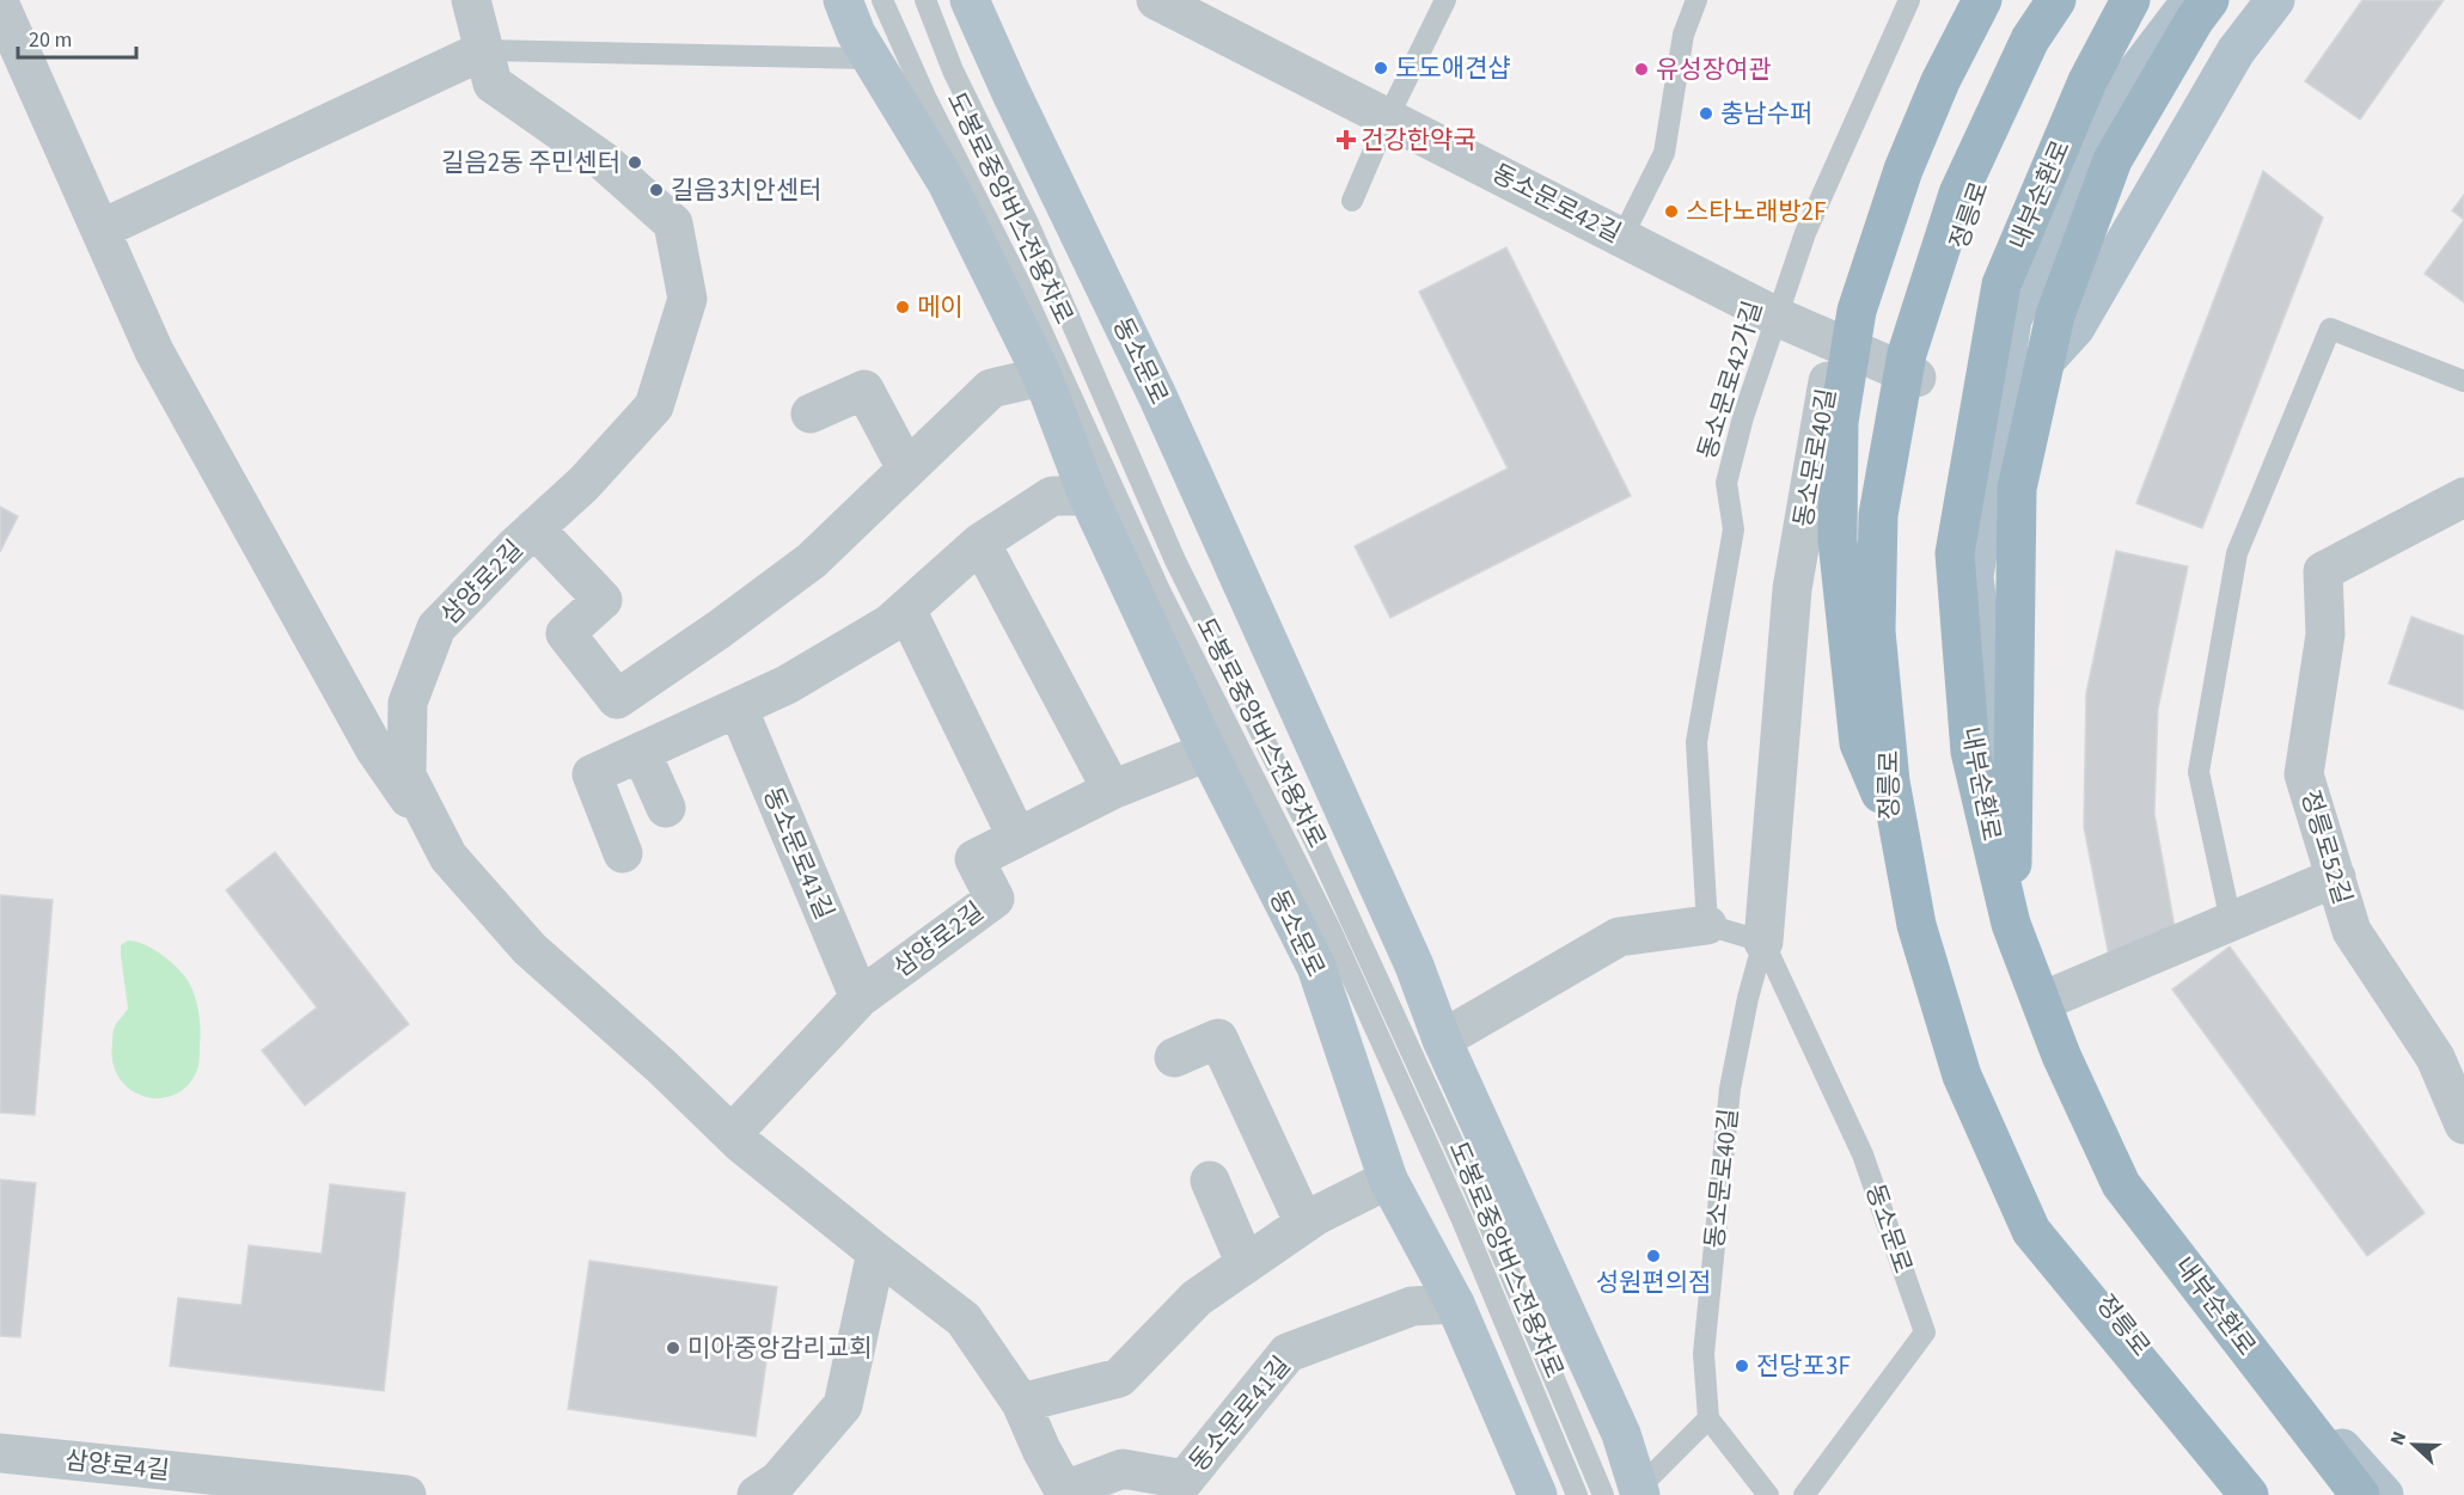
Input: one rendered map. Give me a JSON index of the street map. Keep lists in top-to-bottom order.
{
  "streets": {
    "highway": ["내부순환로"],
    "main road": ["정릉로", "동소문로"],
    "street": [
      "동소문로42길",
      "동소문로40길",
      "삼양로2길",
      "정릉로52길",
      "동소문로41길",
      "삼양로4길"
    ],
    "lane": ["도봉로중앙버스전용차로", "동소문로42가길"]
  },
  "crossings": [
    ["동소문로42길", "정릉로"],
    ["동소문로42길", "동소문로42가길"],
    ["동소문로42길", "동소문로40길"],
    ["도봉로중앙버스전용차로", "동소문로"],
    ["동소문로", "동소문로40길"],
    ["동소문로", "삼양로2길"],
    ["동소문로", "동소문로41길"],
    ["삼양로2길", "동소문로41길"]
  ],
  "places": {
    "other": [
      "도도애견샵",
      "유성장여관",
      "충남수퍼",
      "길음2동 주민센터",
      "길음3치안센터",
      "스타노래방2F",
      "메이",
      "성원편의점",
      "미아중앙감리교회",
      "전당포3F"
    ],
    "health": ["건강한약국"]
  },
  "scale_bar": "20 m",
  "north": "left"
}
